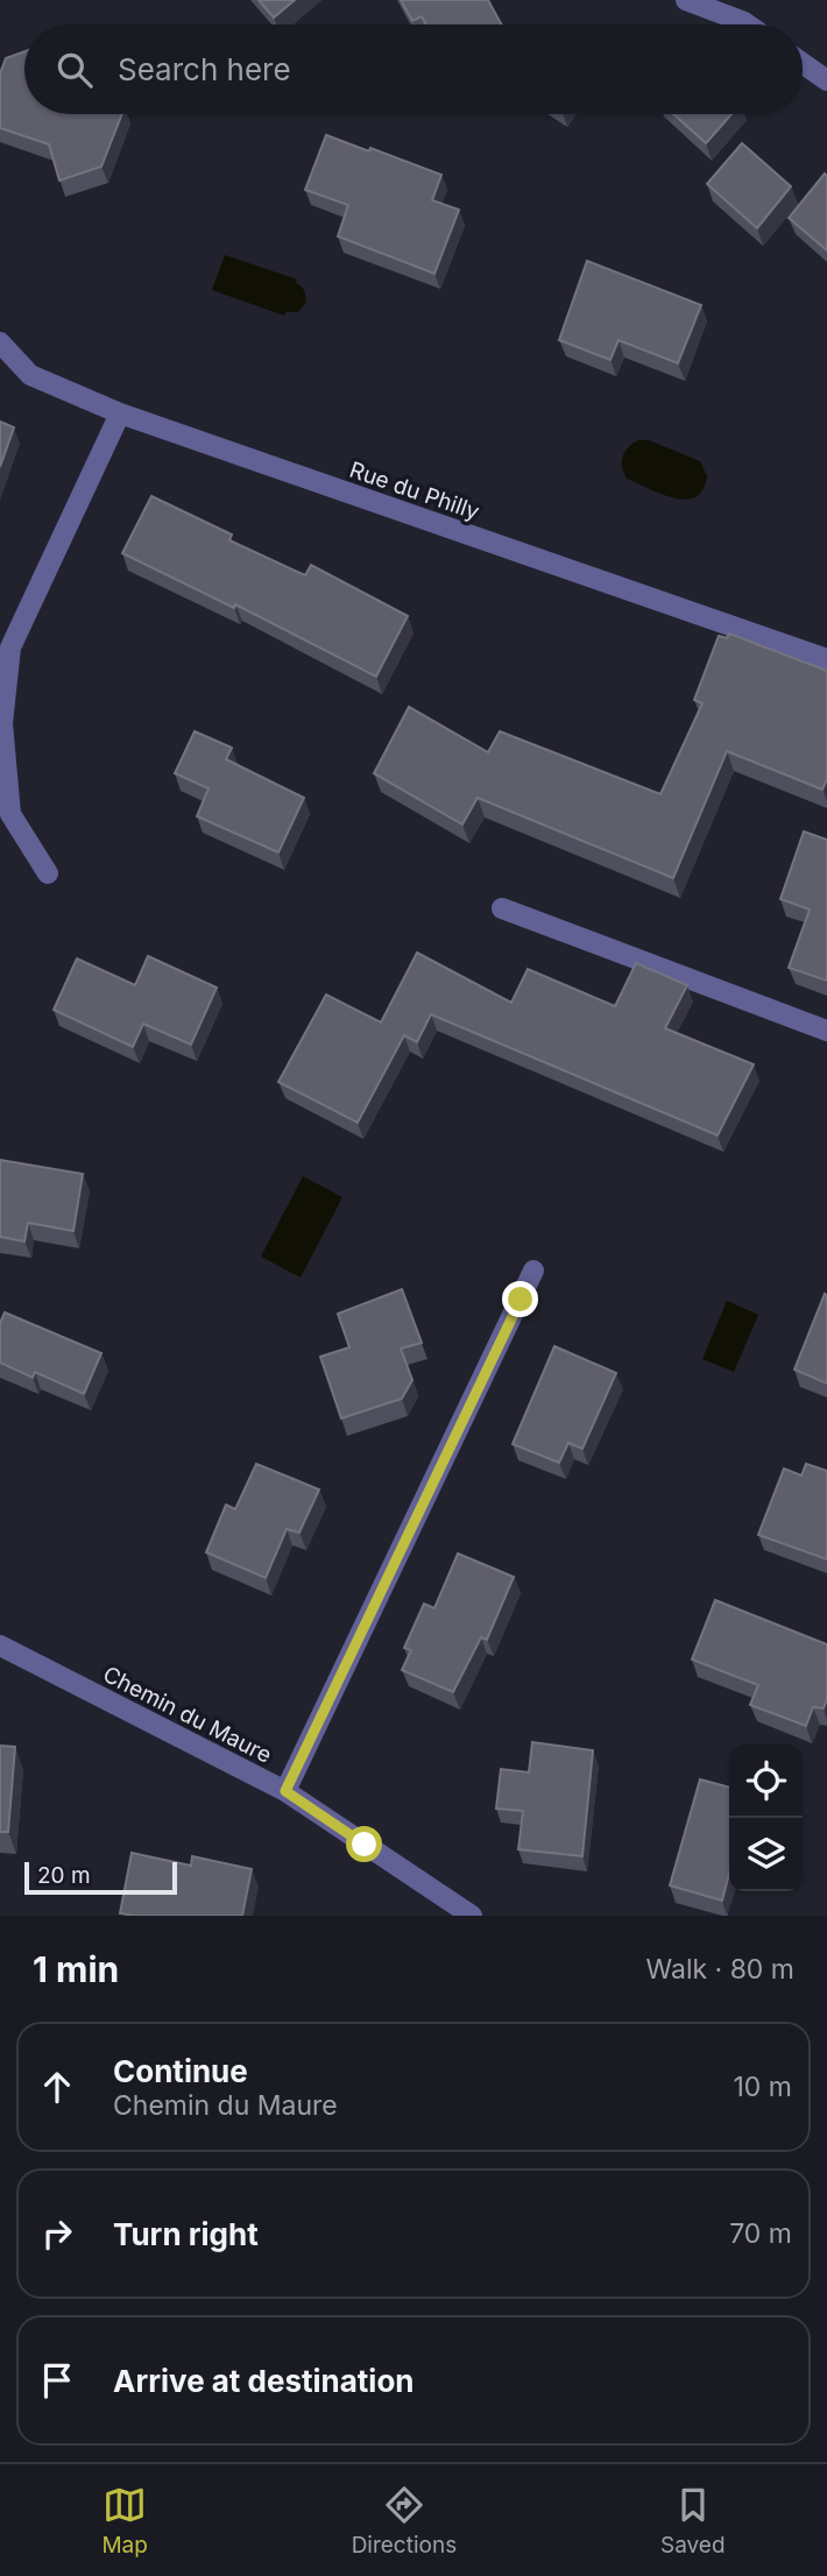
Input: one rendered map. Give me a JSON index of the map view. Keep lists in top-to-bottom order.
{
  "streets": {
    "street": ["Rue du Philly", "Chemin du Maure"]
  },
  "scale_bar": "20 m",
  "page": {
    "search": "Search here",
    "scale": "20 m",
    "heading": ["1 min", "Walk · 80 m"],
    "list": [
      ["Continue", "Chemin du Maure", "10 m"],
      ["Turn right", "70 m"],
      "Arrive at destination"
    ],
    "nav": ["Map", "Directions", "Saved"]
  }
}
